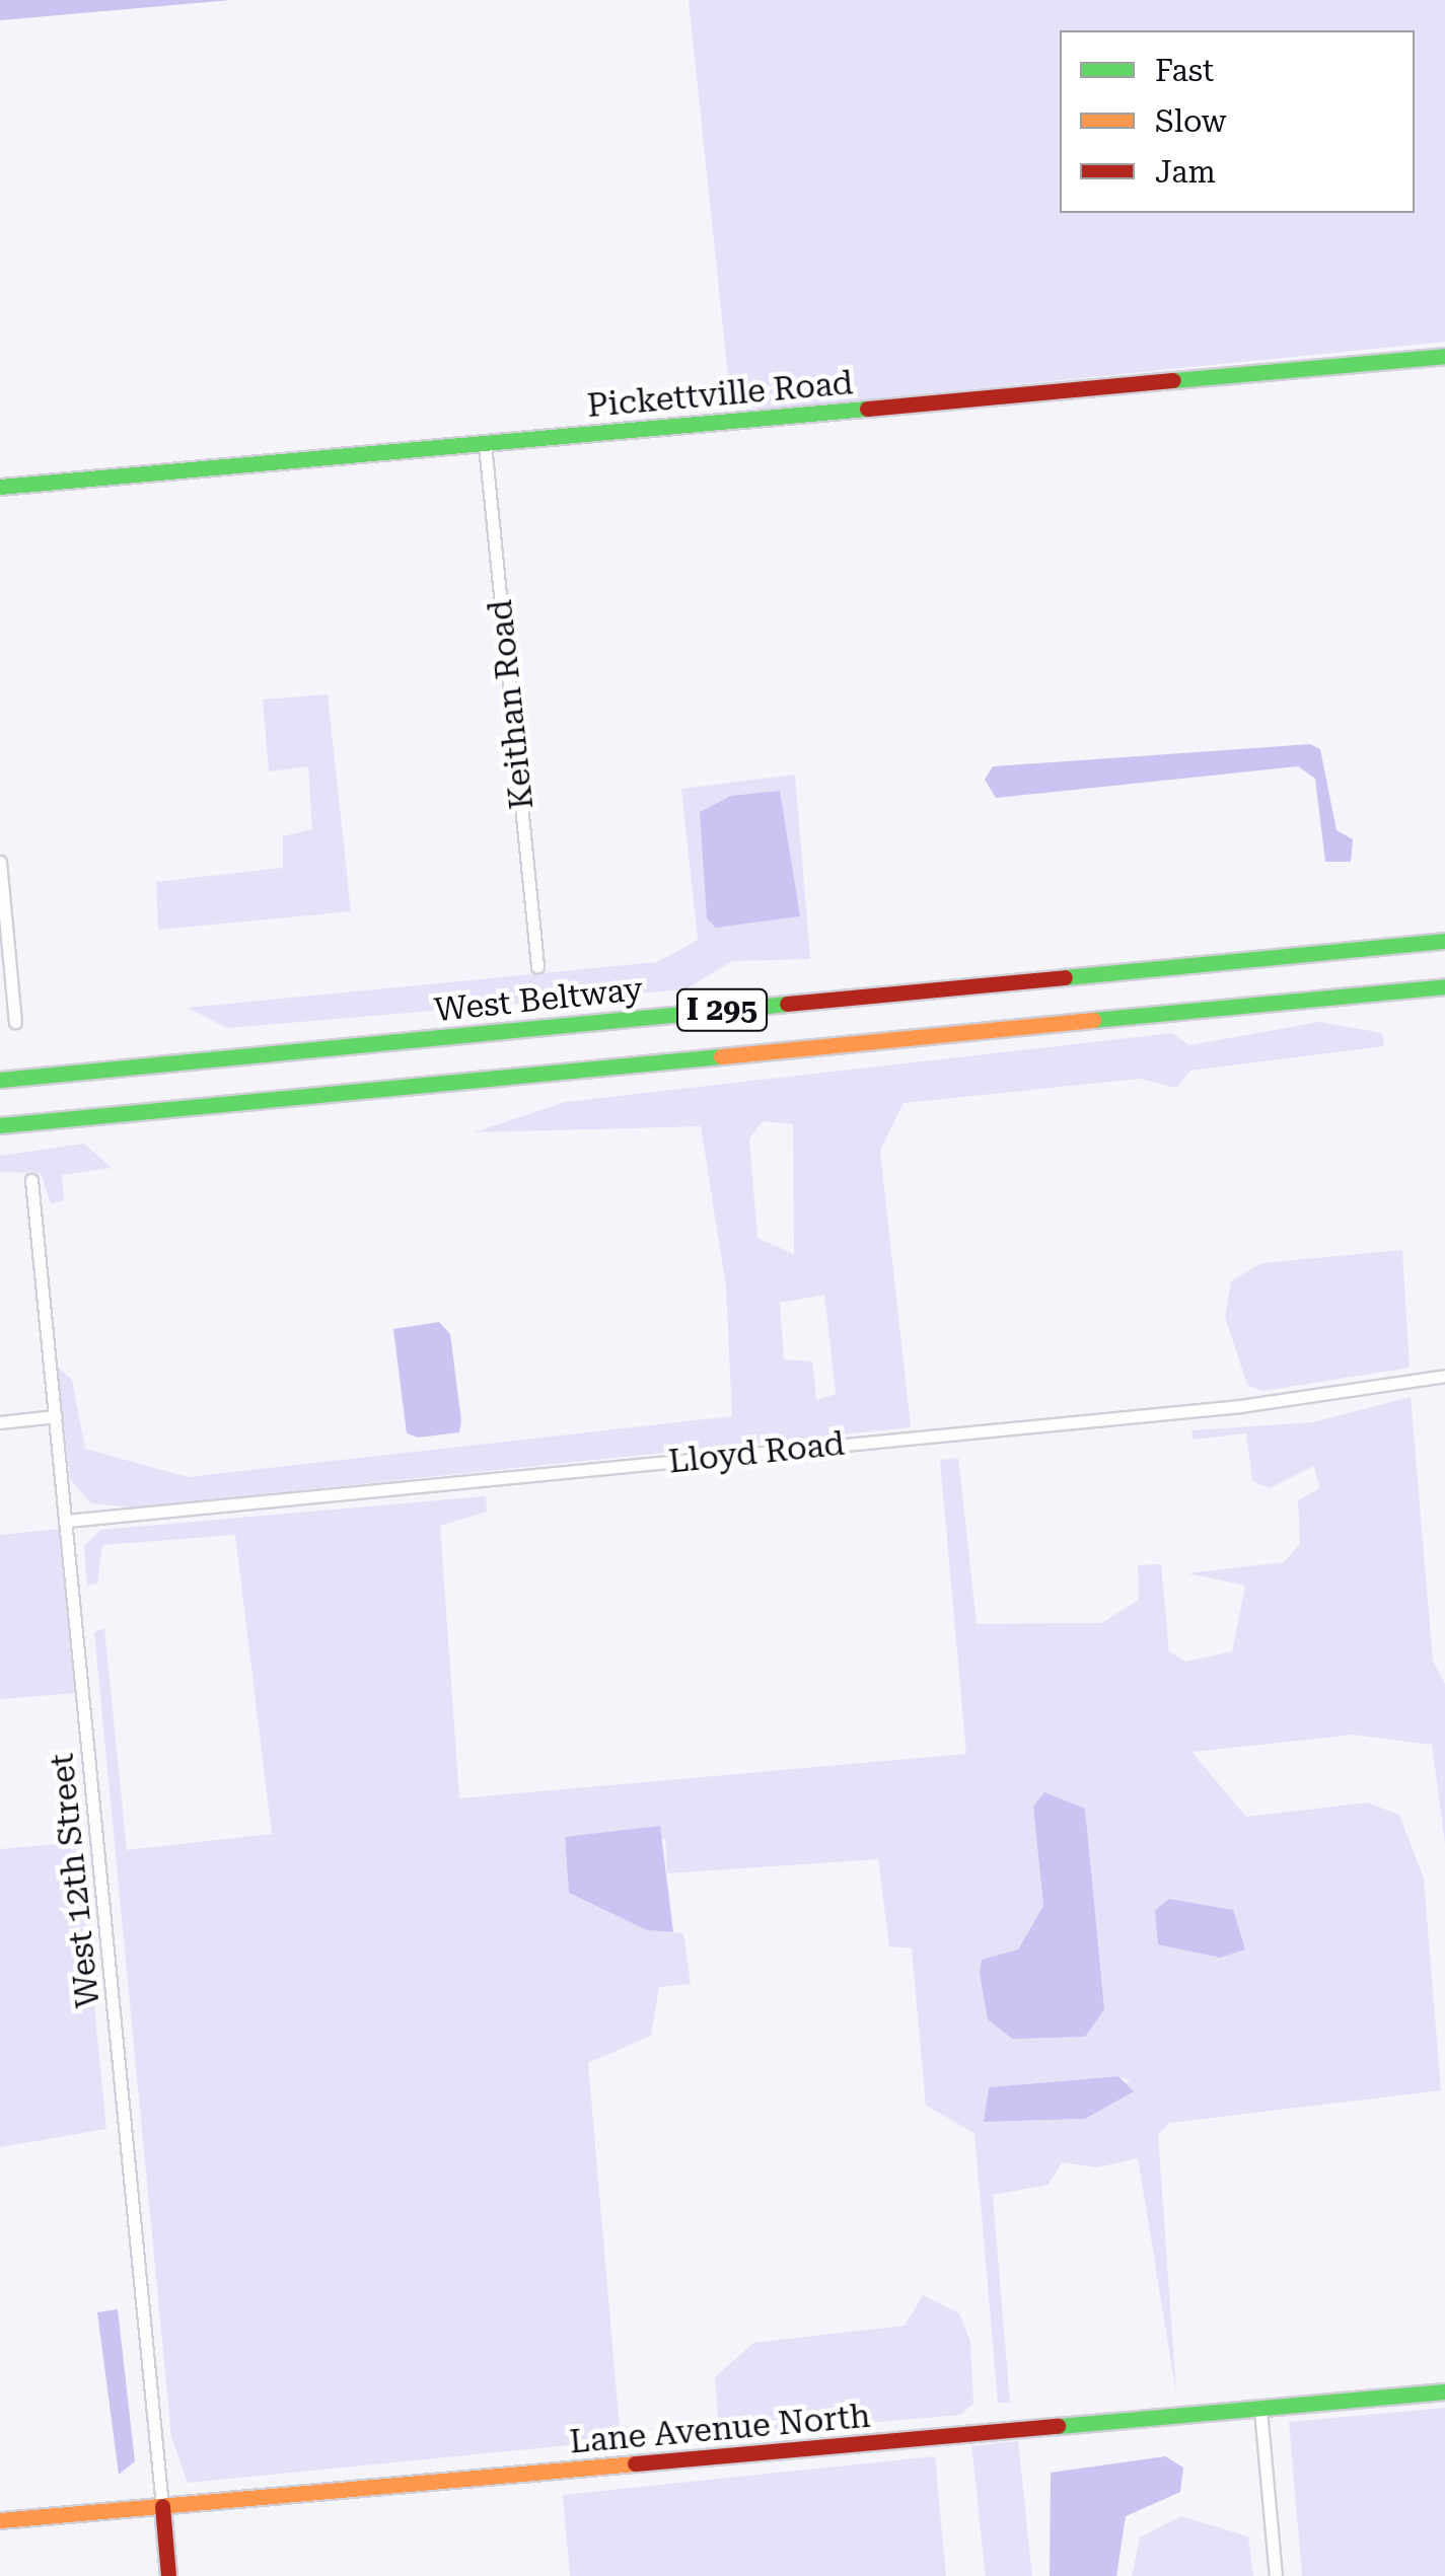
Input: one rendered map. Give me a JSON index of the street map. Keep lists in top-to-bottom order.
{
  "streets": {
    "main road": [
      "Pickettville Road",
      "West Beltway",
      "I 295",
      "West 12th Street",
      "Lane Avenue North"
    ],
    "street": ["Keithan Road", "Lloyd Road"]
  },
  "crossings": [
    ["Pickettville Road", "Keithan Road"],
    ["Lloyd Road", "West 12th Street"],
    ["West 12th Street", "Lane Avenue North"]
  ],
  "legend": ["Fast", "Slow", "Jam"]
}
